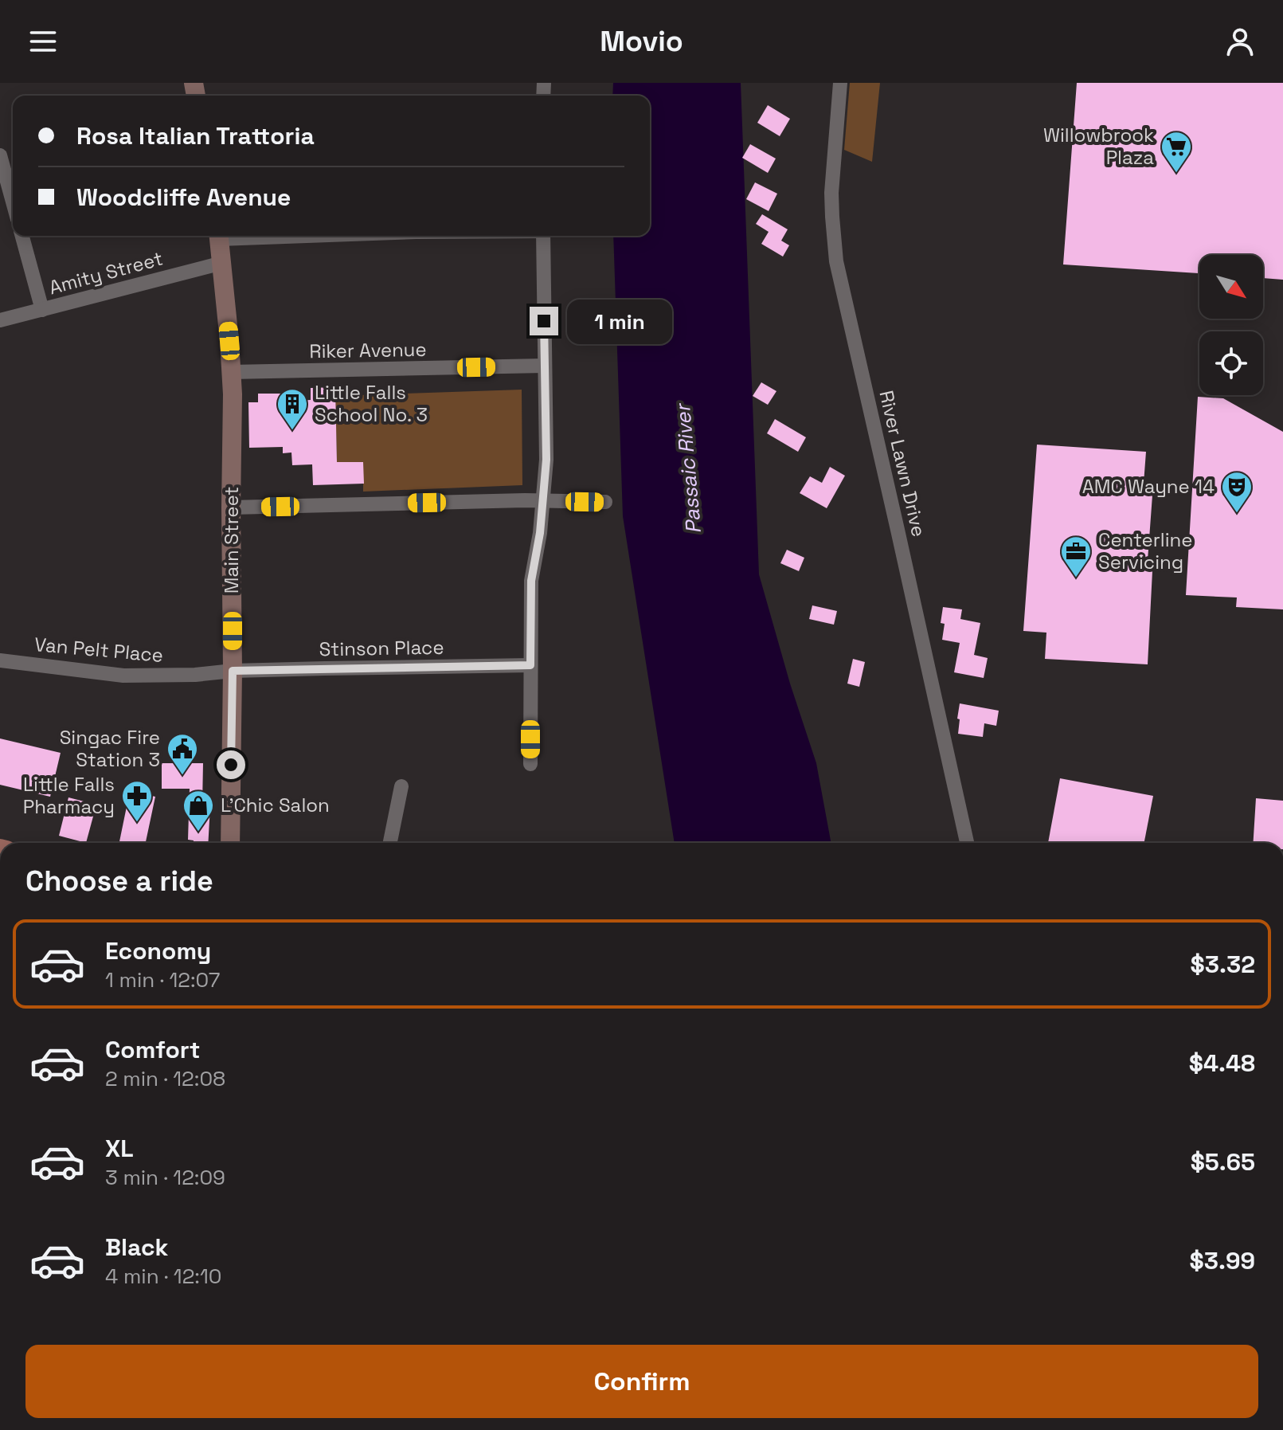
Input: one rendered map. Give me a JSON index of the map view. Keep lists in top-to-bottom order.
{
  "streets": {
    "main road": ["Main Street"],
    "street": [
      "Amity Street",
      "Riker Avenue",
      "River Lawn Drive",
      "Stinson Place",
      "Van Pelt Place"
    ]
  },
  "crossings": [
    ["Amity Street", "Main Street"],
    ["Riker Avenue", "Main Street"],
    ["Main Street", "Stinson Place"],
    ["Main Street", "Van Pelt Place"],
    ["Stinson Place", "Van Pelt Place"]
  ],
  "water": ["Passaic River"],
  "places": {
    "supermarket": ["Willowbrook Plaza"],
    "building": ["Little Falls School No. 3"],
    "theatre": ["AMC Wayne 14"],
    "office": ["Centerline Servicing"],
    "public building": ["Singac Fire Station 3"],
    "pharmacy": ["Little Falls Pharmacy"],
    "shop": ["L'Chic Salon"]
  },
  "north": "bottom right",
  "page": {
    "header": "Movio",
    "banner": ["Rosa Italian Trattoria", "Woodcliffe Avenue"],
    "bubble": "1 min",
    "heading": "Choose a ride",
    "list": [
      {
        "name": "Economy",
        "note": "1 min · 12:07",
        "value": "$3.32"
      },
      {
        "name": "Comfort",
        "note": "2 min · 12:08",
        "value": "$4.48"
      },
      {
        "name": "XL",
        "note": "3 min · 12:09",
        "value": "$5.65"
      },
      {
        "name": "Black",
        "note": "4 min · 12:10",
        "value": "$3.99"
      }
    ],
    "buttons": "Confirm"
  }
}
